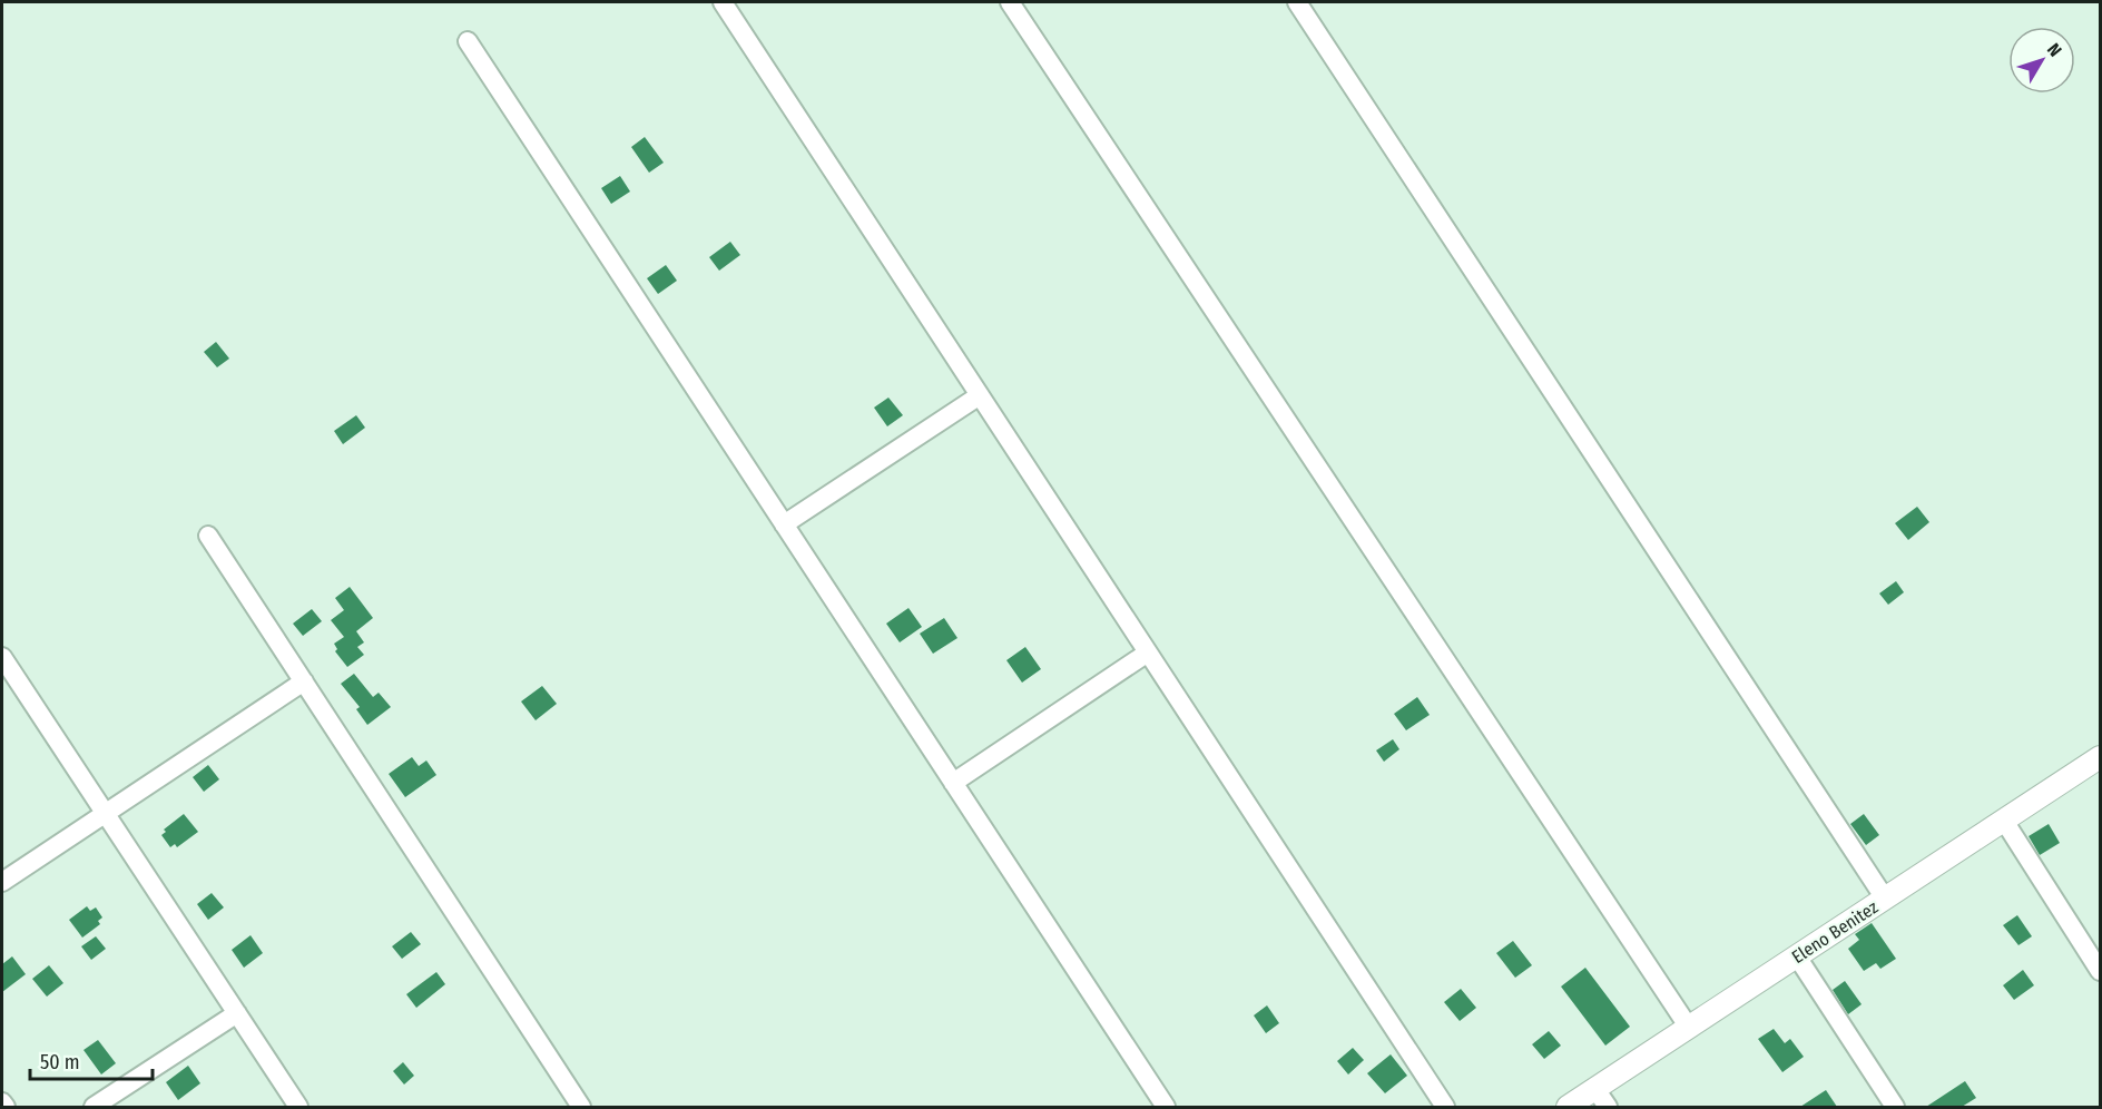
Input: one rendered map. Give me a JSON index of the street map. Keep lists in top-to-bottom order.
{
  "streets": {
    "street": ["Eleno Benitez"]
  },
  "scale_bar": "50 m",
  "north": "top right"
}
